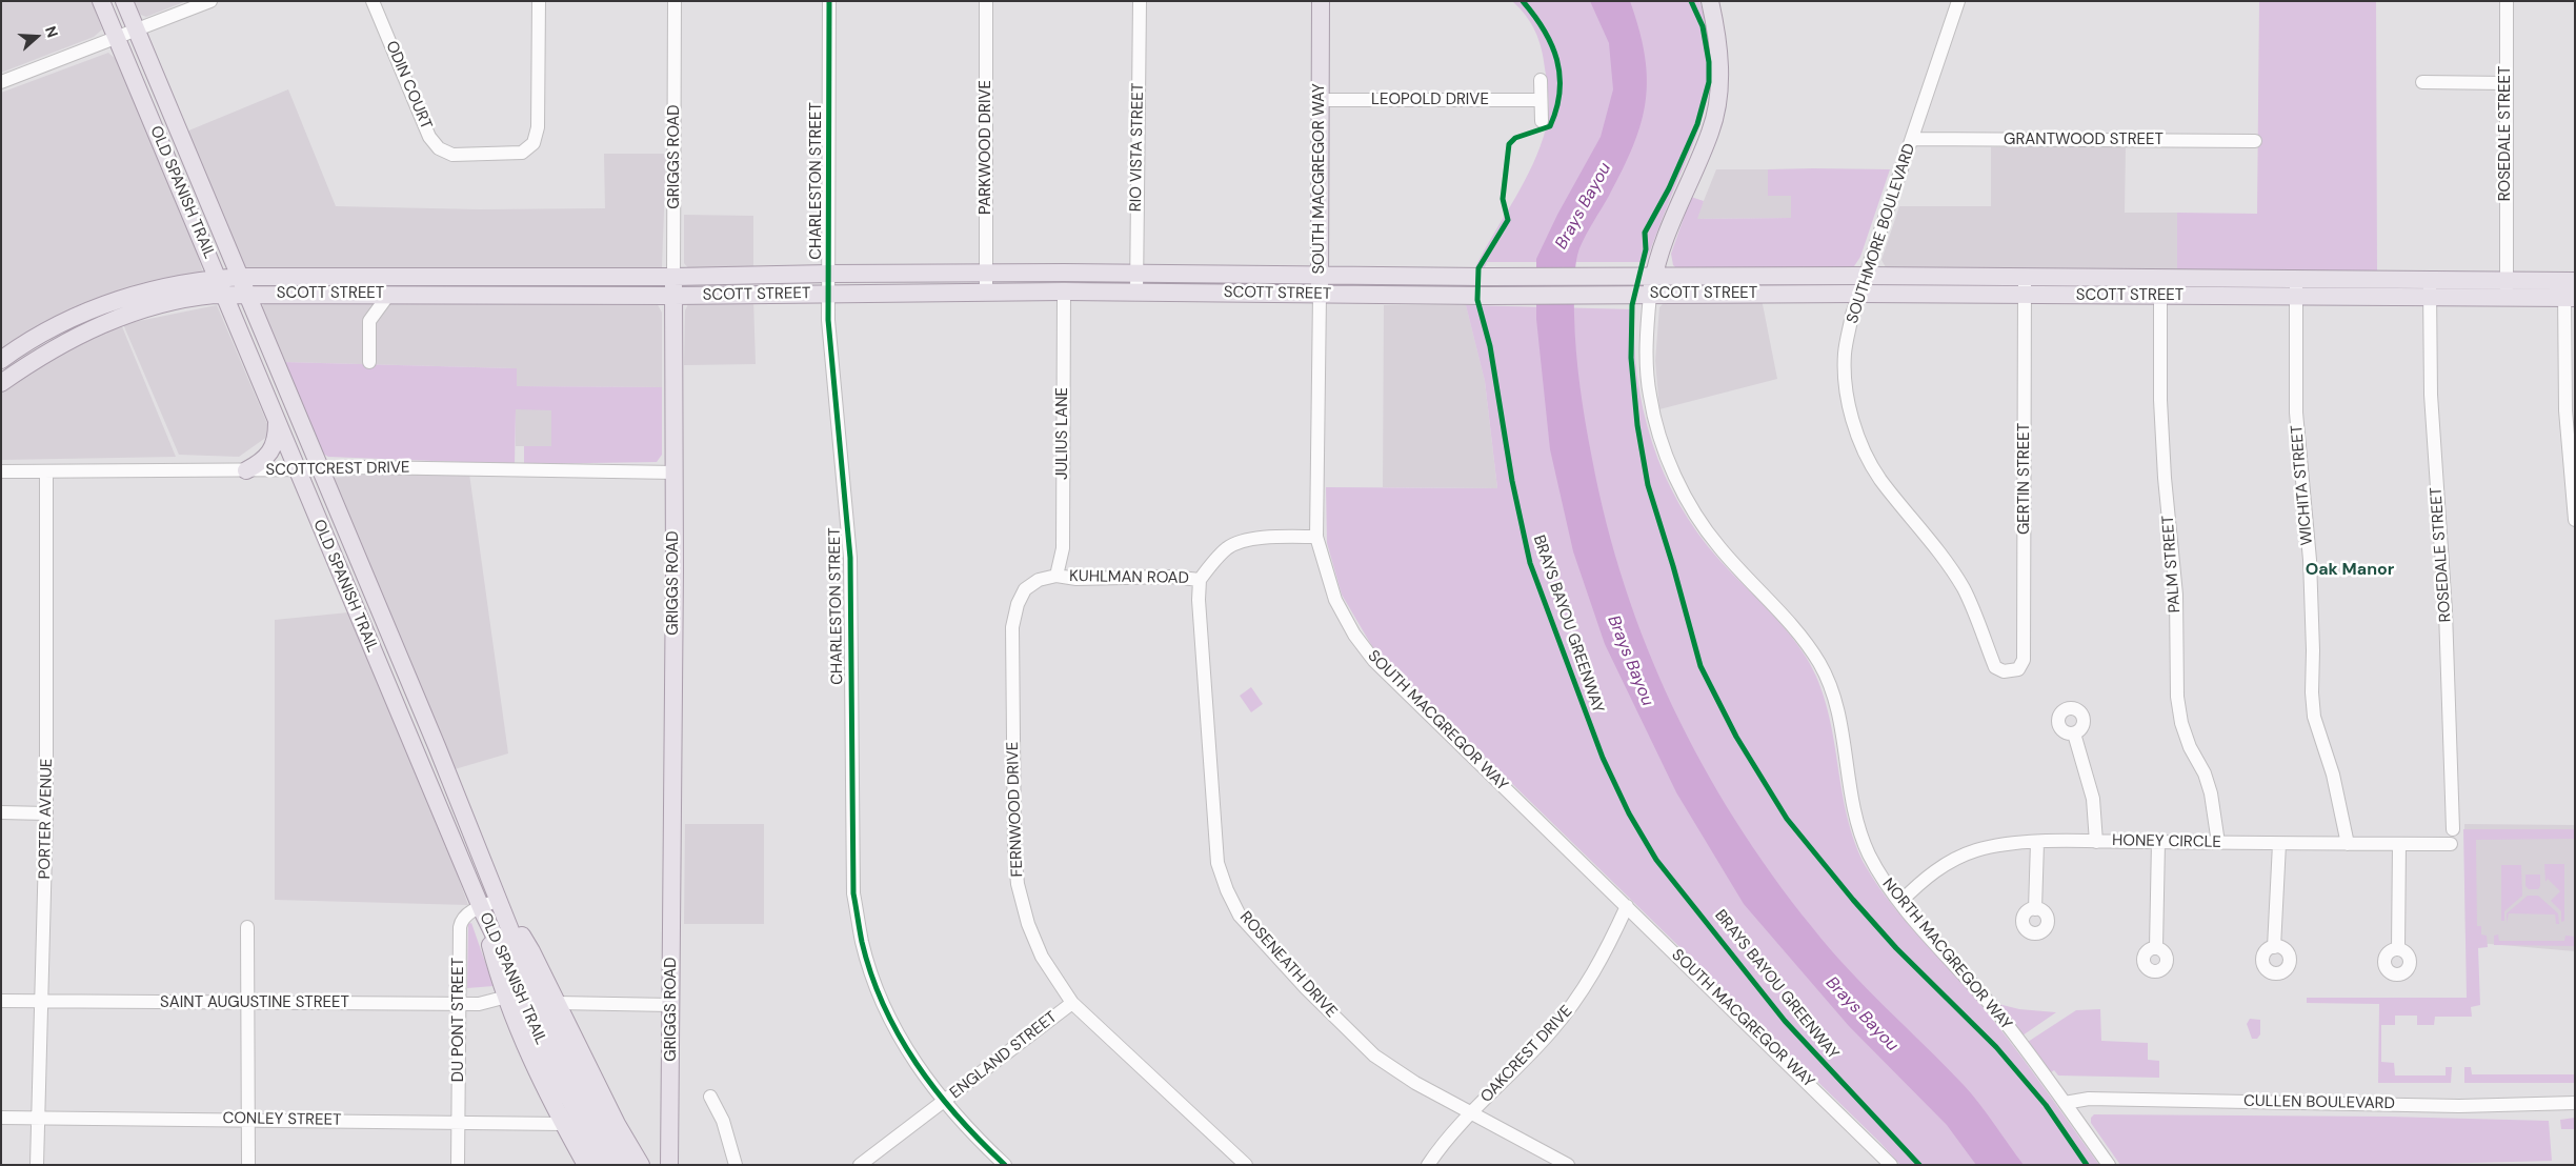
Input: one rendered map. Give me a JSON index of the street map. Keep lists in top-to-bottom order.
{
  "streets": {
    "main road": [
      "GRIGGS ROAD",
      "SOUTH MACGREGOR WAY",
      "OLD SPANISH TRAIL",
      "SCOTT STREET",
      "NORTH MACGREGOR WAY"
    ],
    "street": [
      "ODIN COURT",
      "LEOPOLD DRIVE",
      "ROSEDALE STREET",
      "GRANTWOOD STREET",
      "PARKWOOD DRIVE",
      "RIO VISTA STREET",
      "CHARLESTON STREET",
      "SOUTHMORE BOULEVARD",
      "JULIUS LANE",
      "SCOTTCREST DRIVE",
      "GERTIN STREET",
      "WICHITA STREET",
      "PALM STREET",
      "KUHLMAN ROAD",
      "FERNWOOD DRIVE",
      "PORTER AVENUE",
      "HONEY CIRCLE",
      "ROSENEATH DRIVE",
      "SAINT AUGUSTINE STREET",
      "DU PONT STREET",
      "OAKCREST DRIVE",
      "ENGLAND STREET",
      "CULLEN BOULEVARD",
      "CONLEY STREET"
    ],
    "cycle path": ["BRAYS BAYOU GREENWAY"]
  },
  "crossings": [
    ["LEOPOLD DRIVE", "SOUTH MACGREGOR WAY"],
    ["ROSEDALE STREET", "SCOTT STREET"],
    ["GRANTWOOD STREET", "SOUTHMORE BOULEVARD"],
    ["PARKWOOD DRIVE", "SCOTT STREET"],
    ["RIO VISTA STREET", "SCOTT STREET"],
    ["GRIGGS ROAD", "SCOTT STREET"],
    ["GRIGGS ROAD", "SCOTTCREST DRIVE"],
    ["SOUTH MACGREGOR WAY", "SCOTT STREET"],
    ["SOUTH MACGREGOR WAY", "KUHLMAN ROAD"],
    ["SOUTH MACGREGOR WAY", "OAKCREST DRIVE"],
    ["CHARLESTON STREET", "SCOTT STREET"],
    ["CHARLESTON STREET", "ENGLAND STREET"],
    ["OLD SPANISH TRAIL", "SCOTT STREET"],
    ["OLD SPANISH TRAIL", "SCOTTCREST DRIVE"],
    ["OLD SPANISH TRAIL", "DU PONT STREET"],
    ["SOUTHMORE BOULEVARD", "SCOTT STREET"],
    ["SOUTHMORE BOULEVARD", "GERTIN STREET"],
    ["SCOTT STREET", "JULIUS LANE"],
    ["SCOTT STREET", "GERTIN STREET"],
    ["SCOTT STREET", "WICHITA STREET"],
    ["SCOTT STREET", "PALM STREET"],
    ["SCOTT STREET", "NORTH MACGREGOR WAY"],
    ["JULIUS LANE", "KUHLMAN ROAD"],
    ["SCOTTCREST DRIVE", "PORTER AVENUE"],
    ["WICHITA STREET", "HONEY CIRCLE"],
    ["PALM STREET", "HONEY CIRCLE"],
    ["KUHLMAN ROAD", "FERNWOOD DRIVE"],
    ["KUHLMAN ROAD", "ROSENEATH DRIVE"],
    ["FERNWOOD DRIVE", "ENGLAND STREET"],
    ["PORTER AVENUE", "SAINT AUGUSTINE STREET"],
    ["PORTER AVENUE", "CONLEY STREET"],
    ["HONEY CIRCLE", "NORTH MACGREGOR WAY"],
    ["NORTH MACGREGOR WAY", "CULLEN BOULEVARD"],
    ["ROSENEATH DRIVE", "OAKCREST DRIVE"],
    ["SAINT AUGUSTINE STREET", "DU PONT STREET"],
    ["DU PONT STREET", "CONLEY STREET"]
  ],
  "districts": ["Oak Manor"],
  "water": ["Brays Bayou"],
  "north": "right"
}
